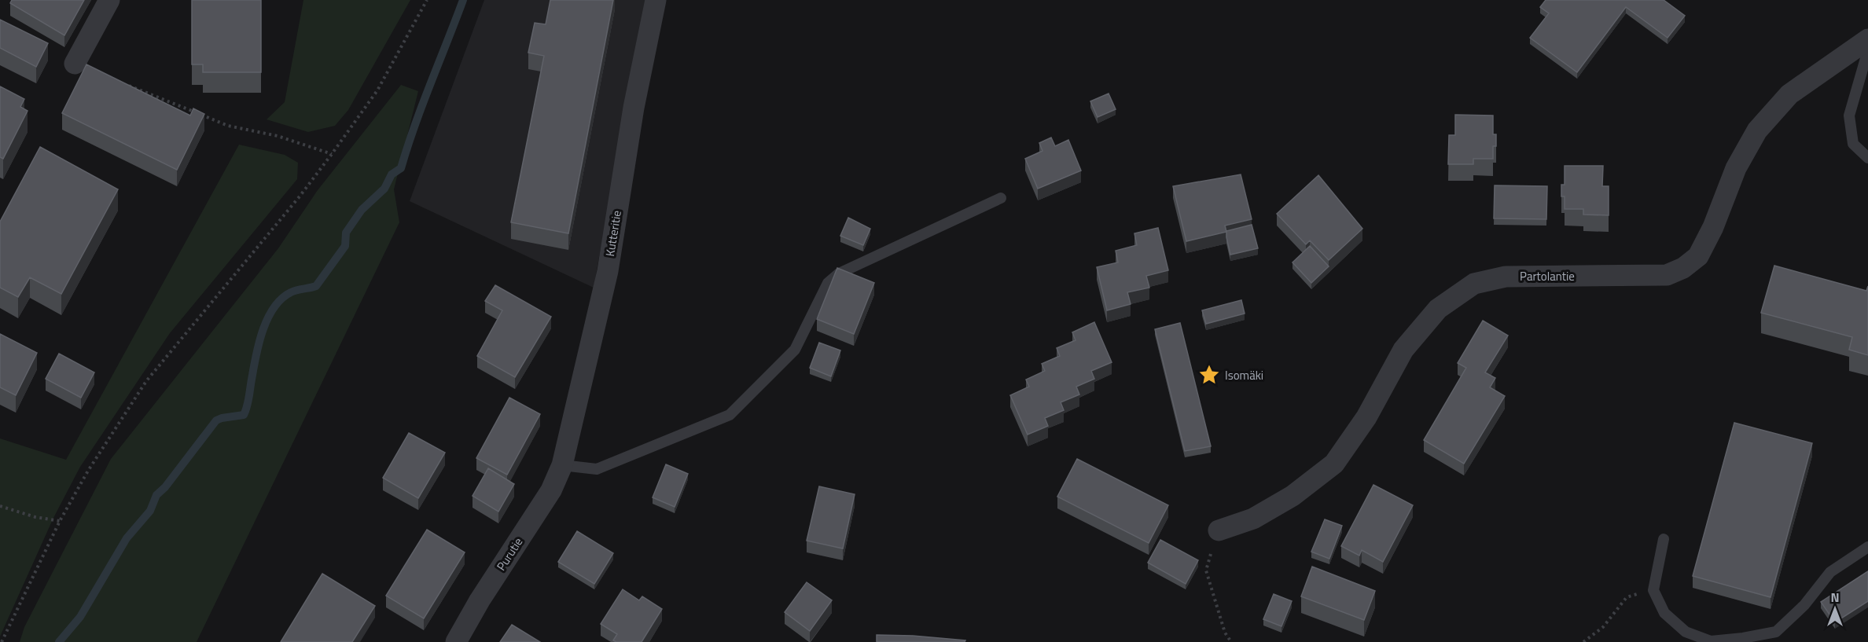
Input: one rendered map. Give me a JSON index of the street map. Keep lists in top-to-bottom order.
{
  "streets": {
    "street": ["Kutteritie", "Partolantie", "Purutie"]
  },
  "crossings": [
    ["Kutteritie", "Purutie"]
  ],
  "places": {
    "place": ["Isomäki"]
  },
  "north": "top"
}
